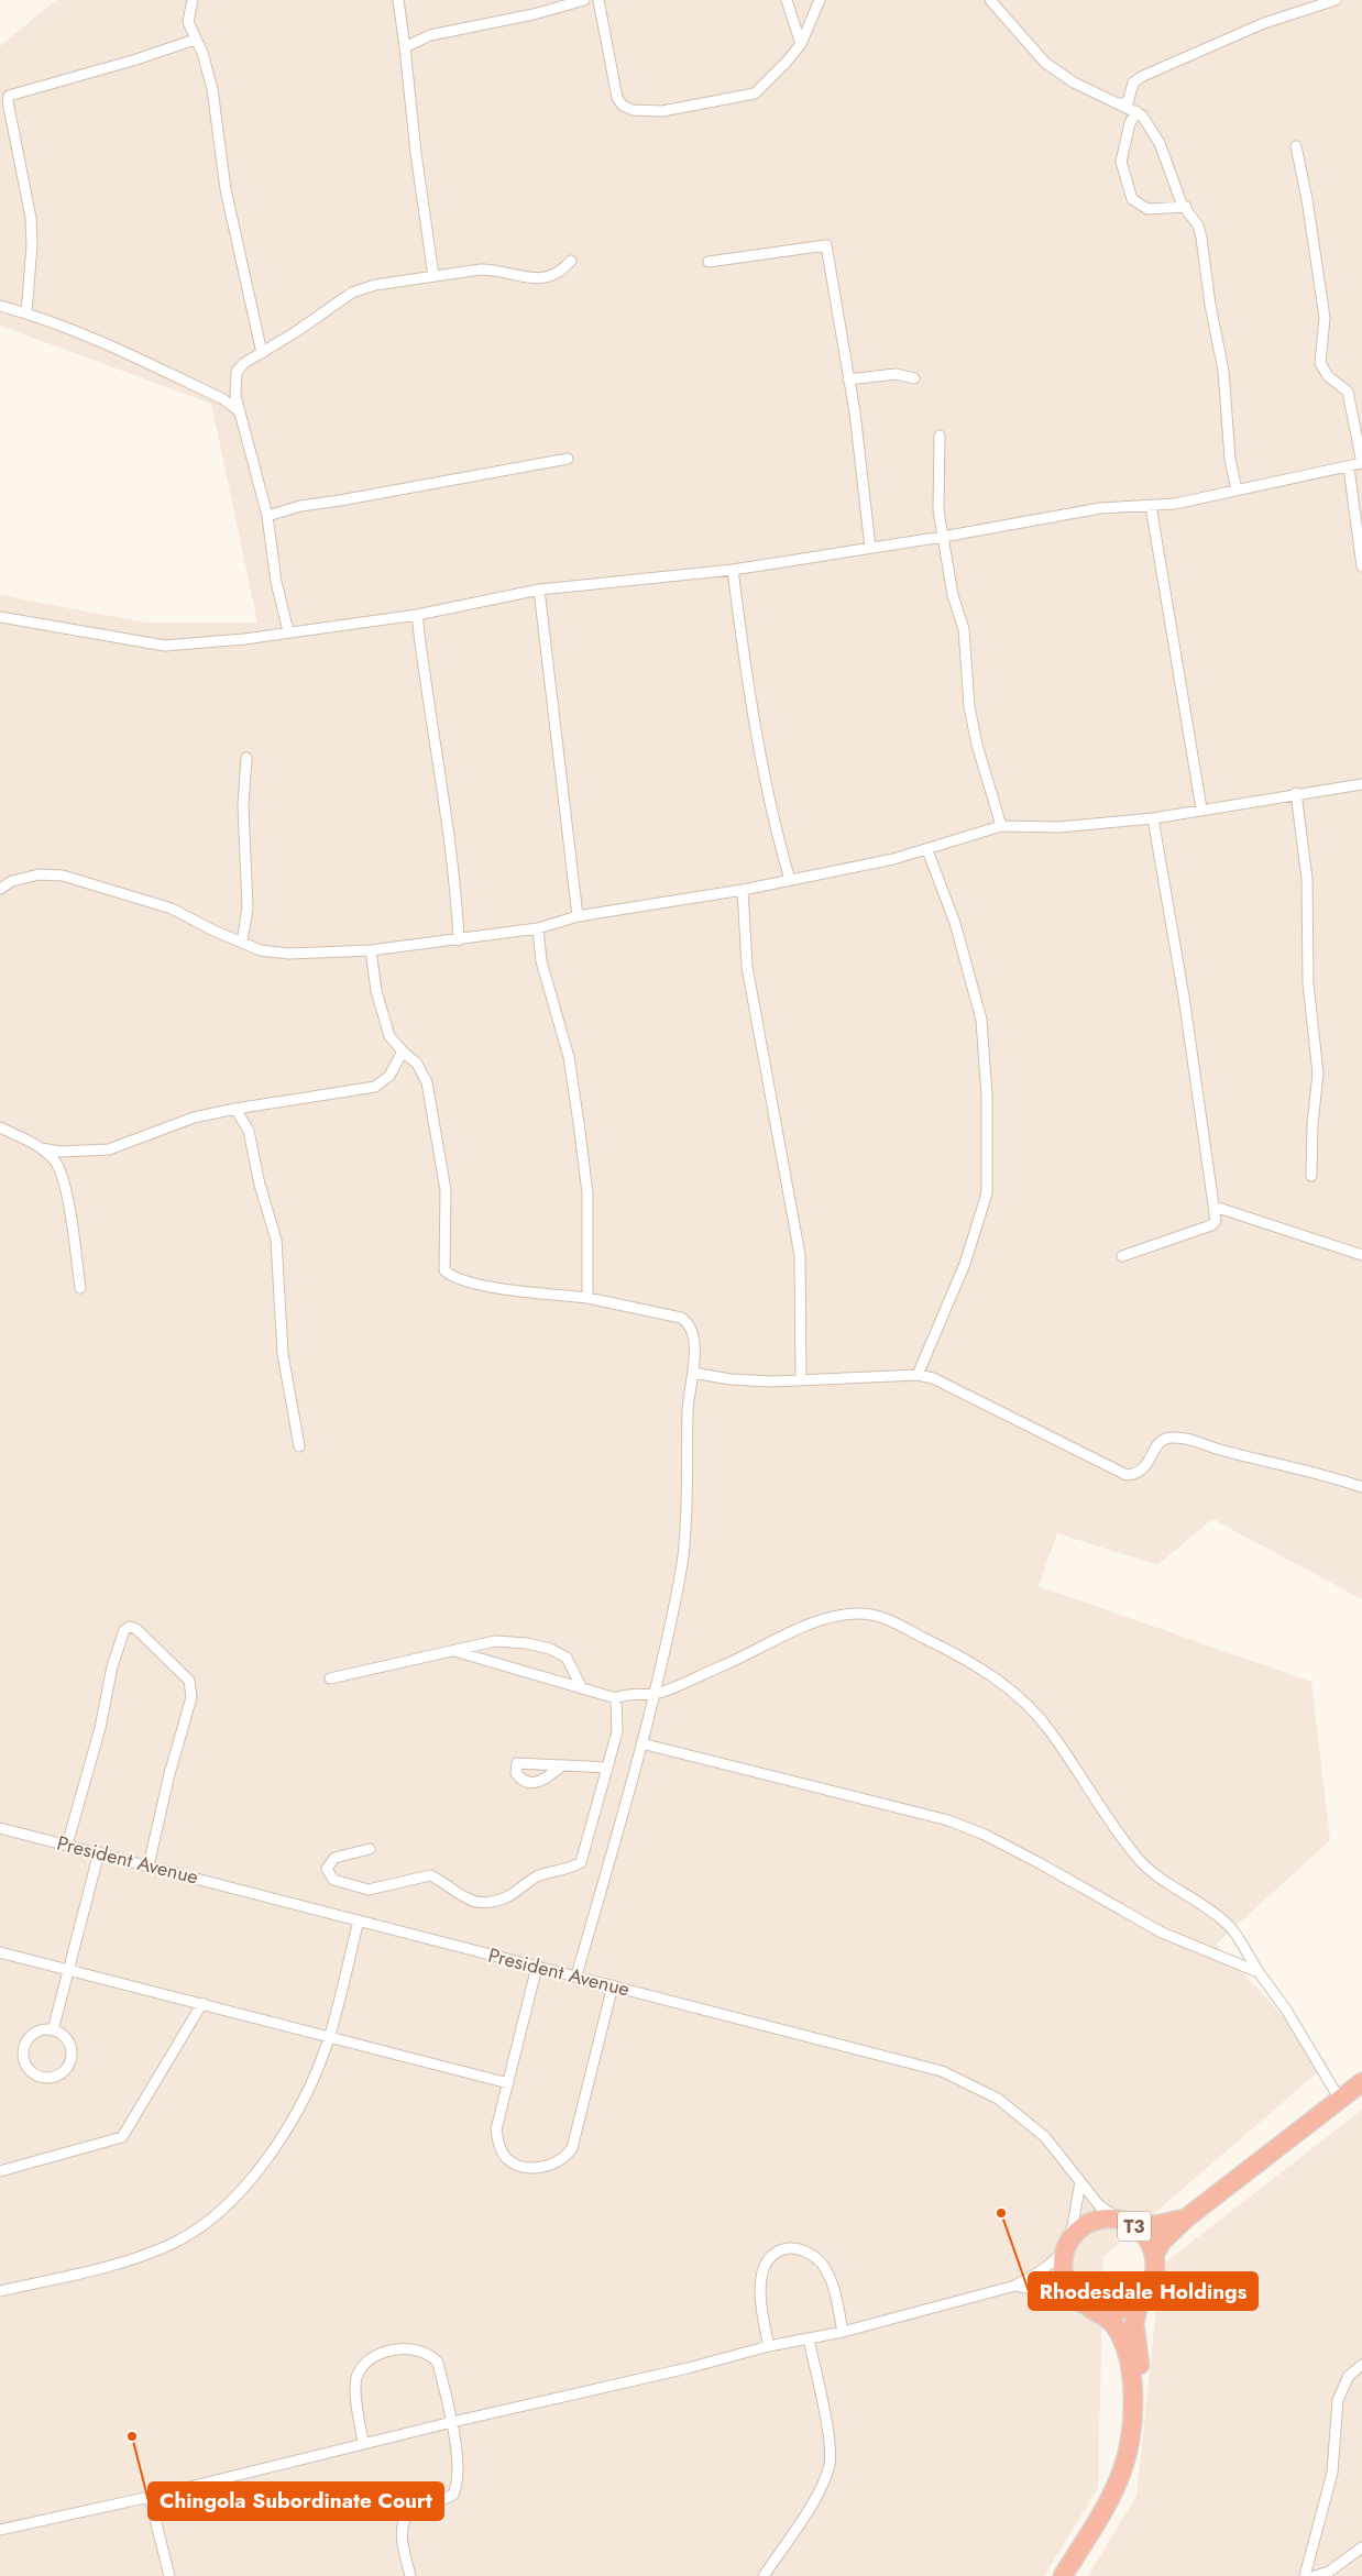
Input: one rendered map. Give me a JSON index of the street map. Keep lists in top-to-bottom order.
{
  "streets": {
    "highway": ["T3"],
    "street": ["President Avenue"]
  },
  "crossings": [
    ["President Avenue", "T3"]
  ],
  "places": ["Rhodesdale Holdings", "Chingola Subordinate Court"]
}
